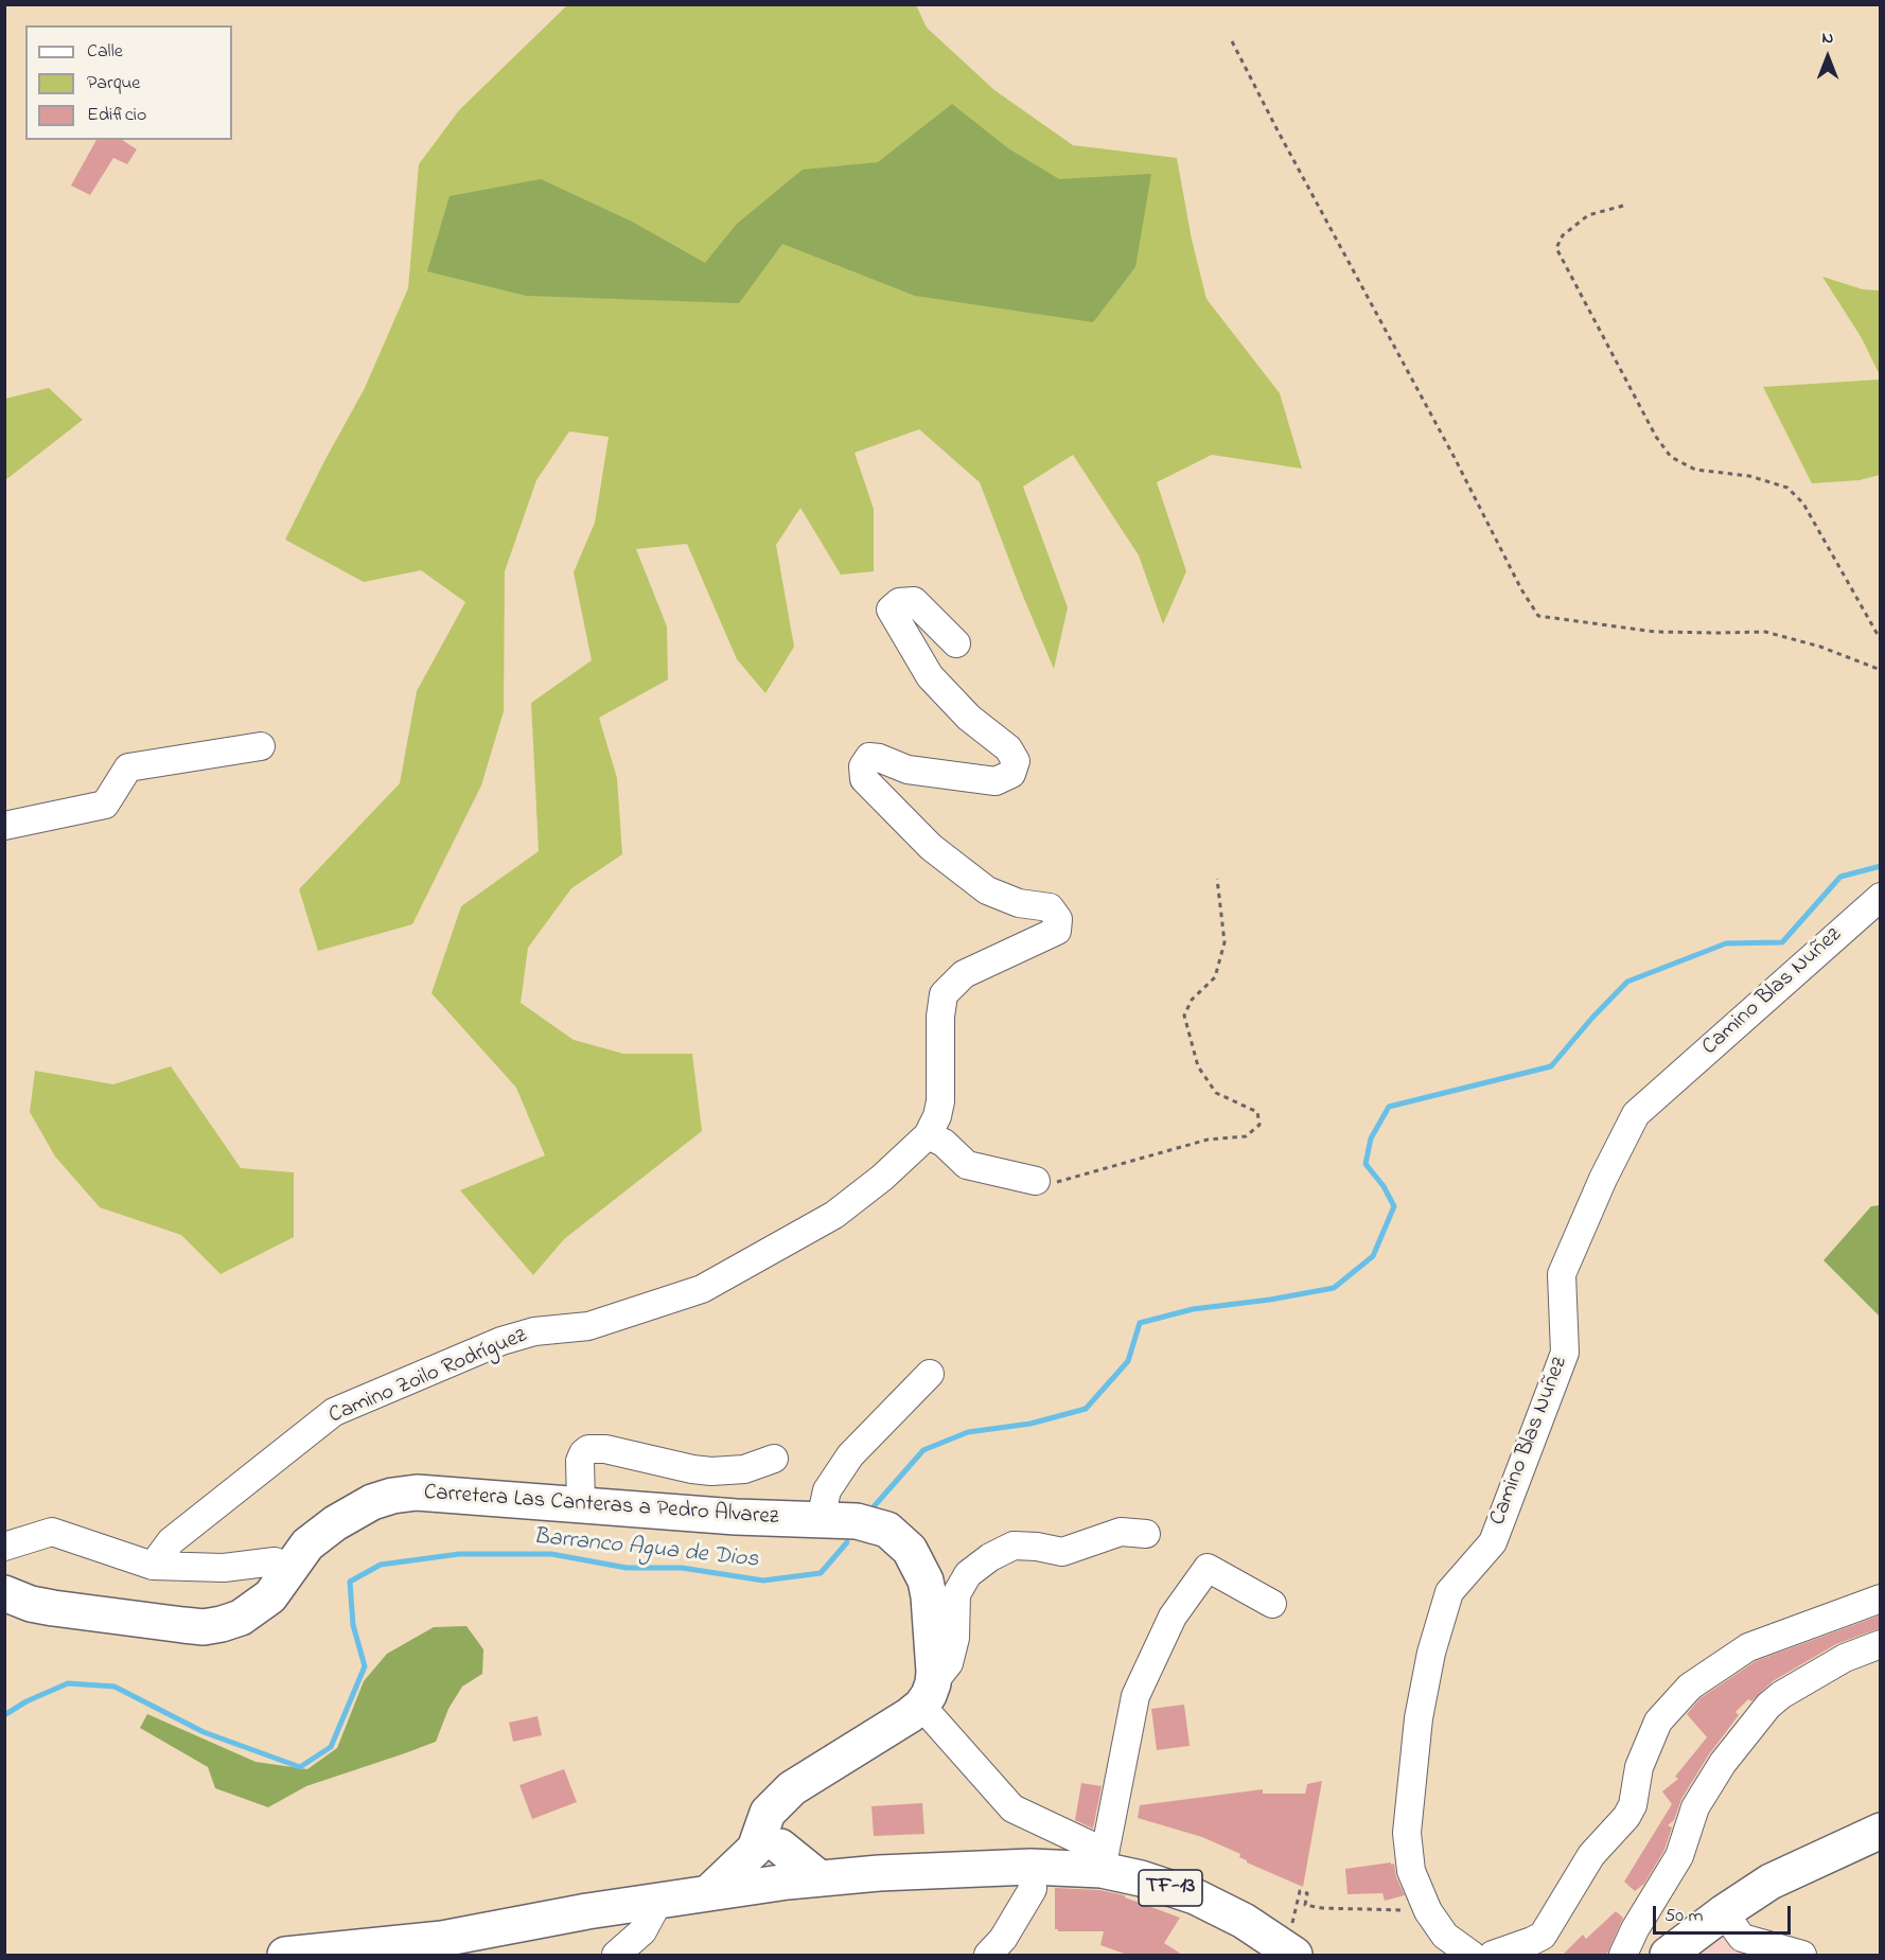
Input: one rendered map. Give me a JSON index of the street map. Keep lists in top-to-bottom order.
{
  "streets": {
    "main road": ["Carretera Las Canteras a Pedro Alvarez", "TF-13"],
    "street": ["Camino Blas Nuñez", "Camino Zoilo Rodríguez"]
  },
  "water": ["Barranco Agua de Dios"],
  "legend": ["Calle", "Parque", "Edificio"],
  "scale_bar": "50 m",
  "north": "top"
}
